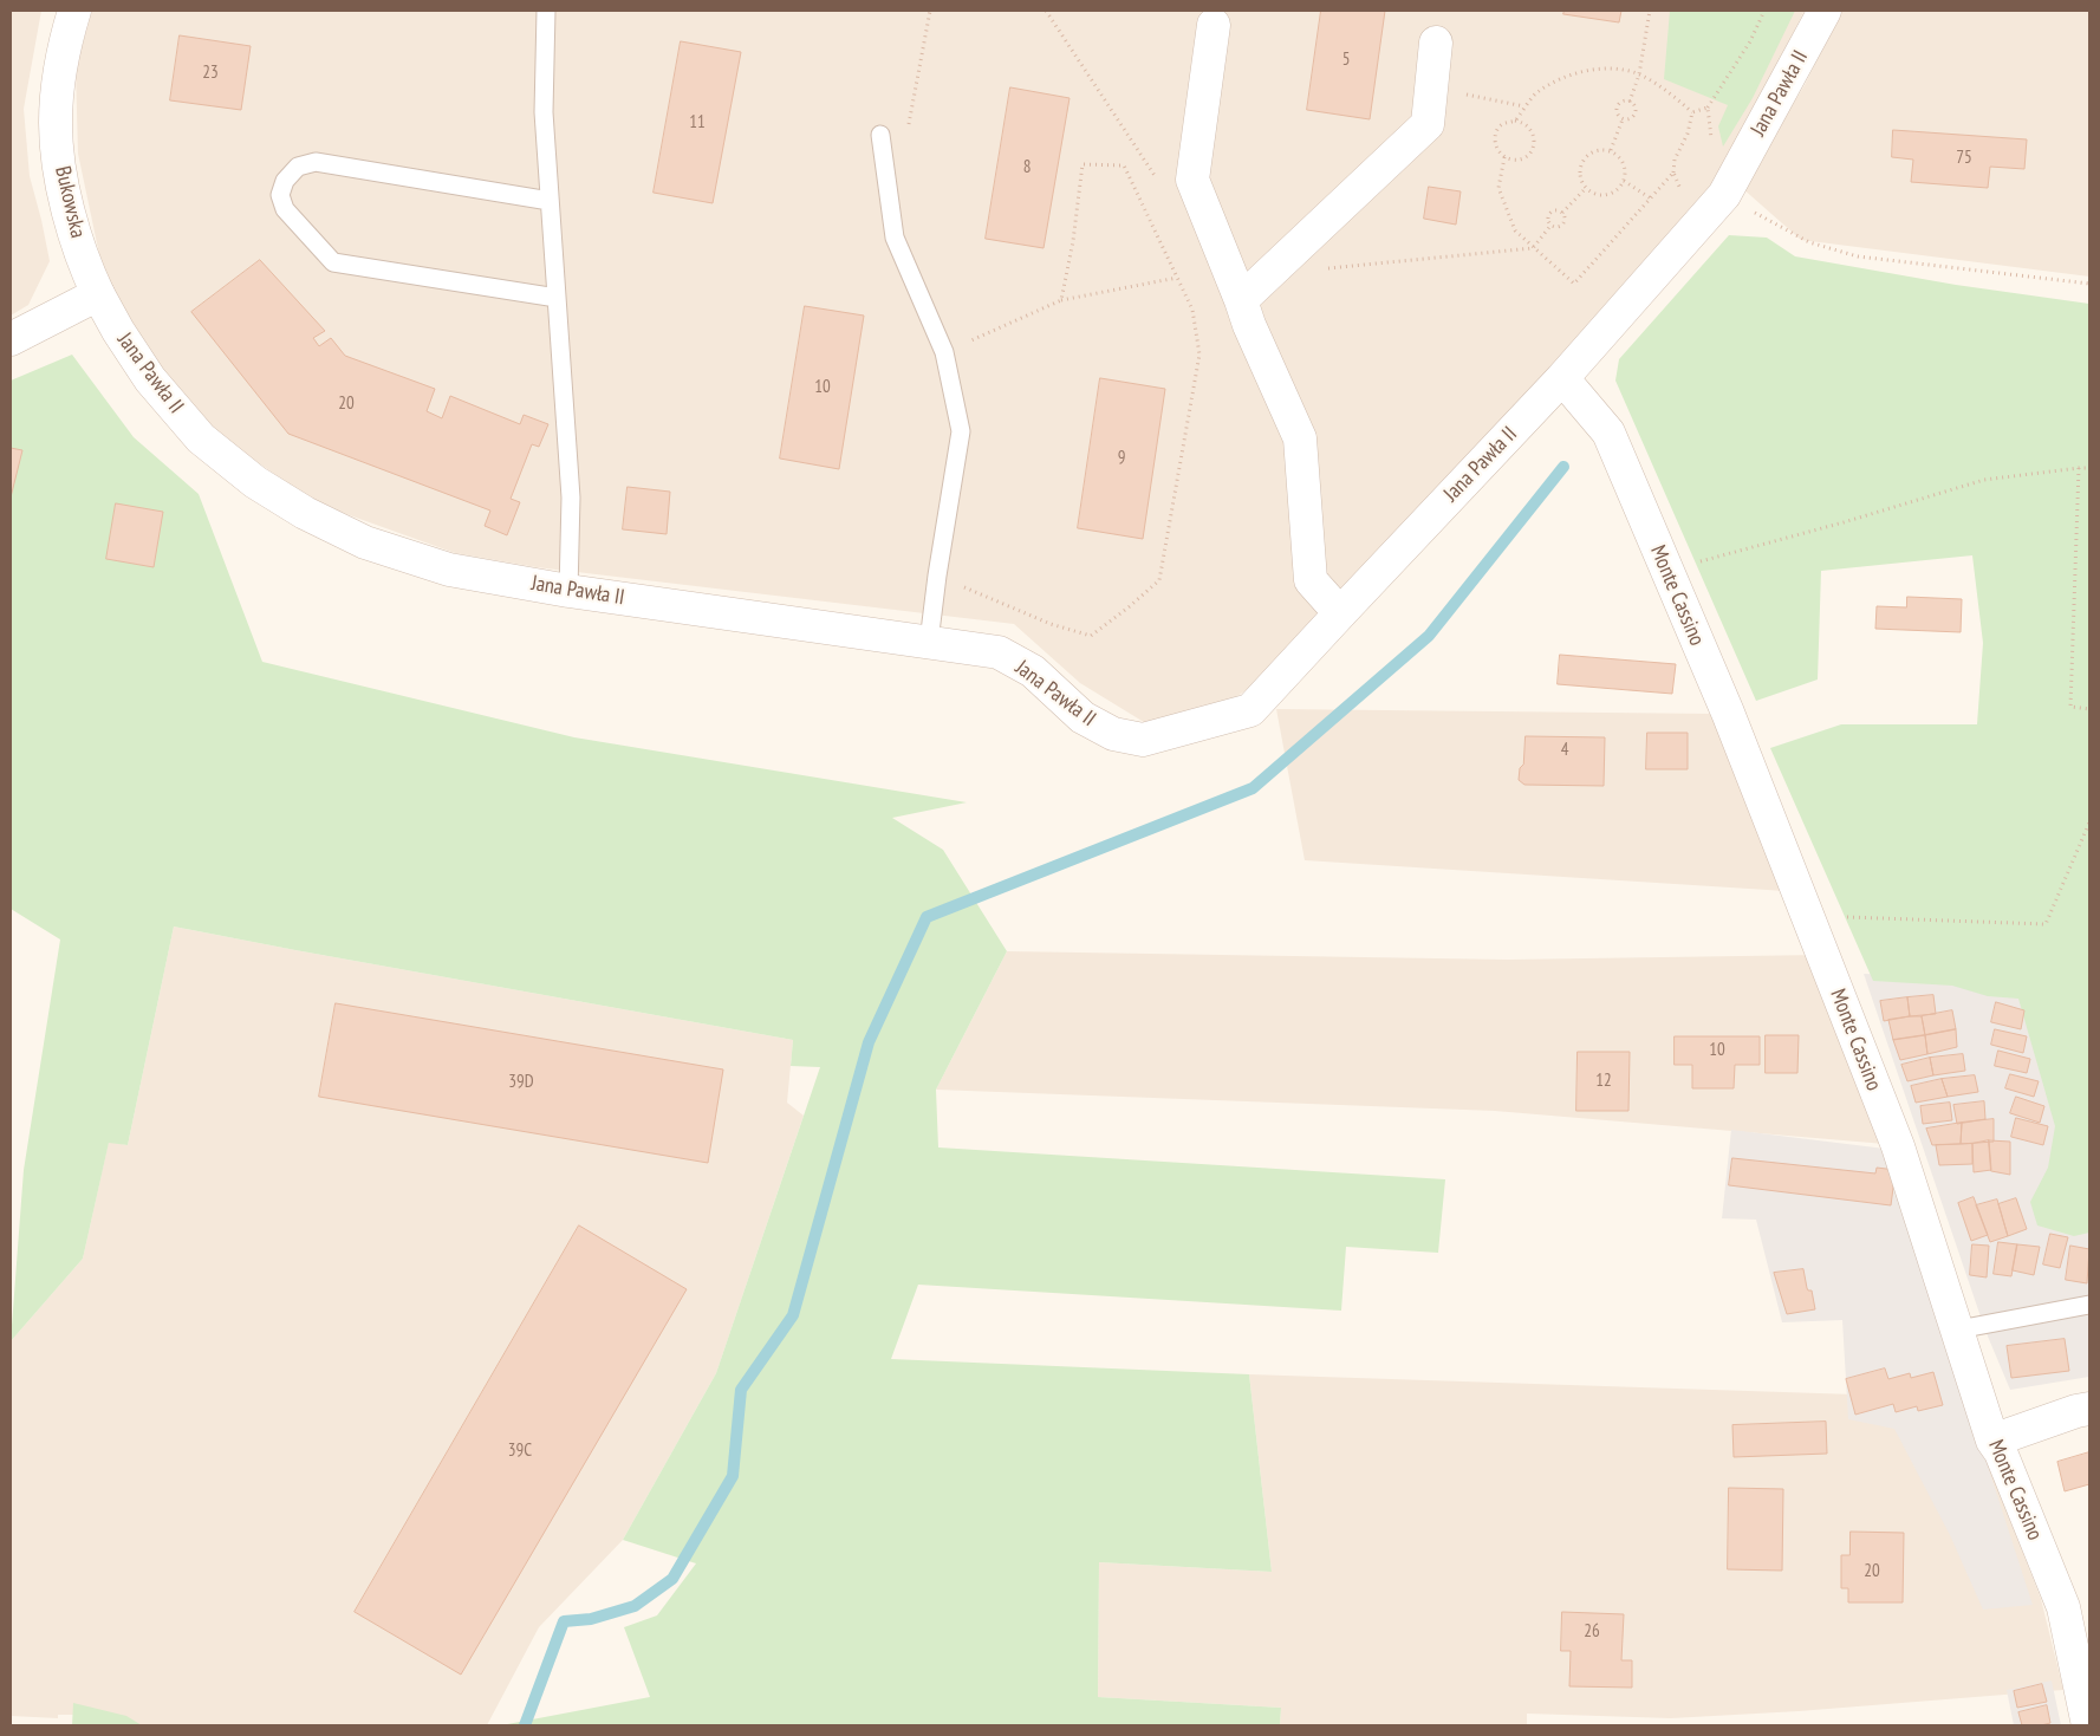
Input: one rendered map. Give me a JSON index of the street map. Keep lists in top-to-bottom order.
{
  "streets": {
    "street": ["Jana Pawła II", "Bukowska", "Monte Cassino"]
  },
  "crossings": [
    ["Jana Pawła II", "Bukowska"],
    ["Jana Pawła II", "Monte Cassino"]
  ],
  "house_numbers": [
    "5",
    "23",
    "11",
    "75",
    "8",
    "10",
    "20",
    "9",
    "4",
    "10",
    "12",
    "39D",
    "39C",
    "20",
    "26"
  ]
}
